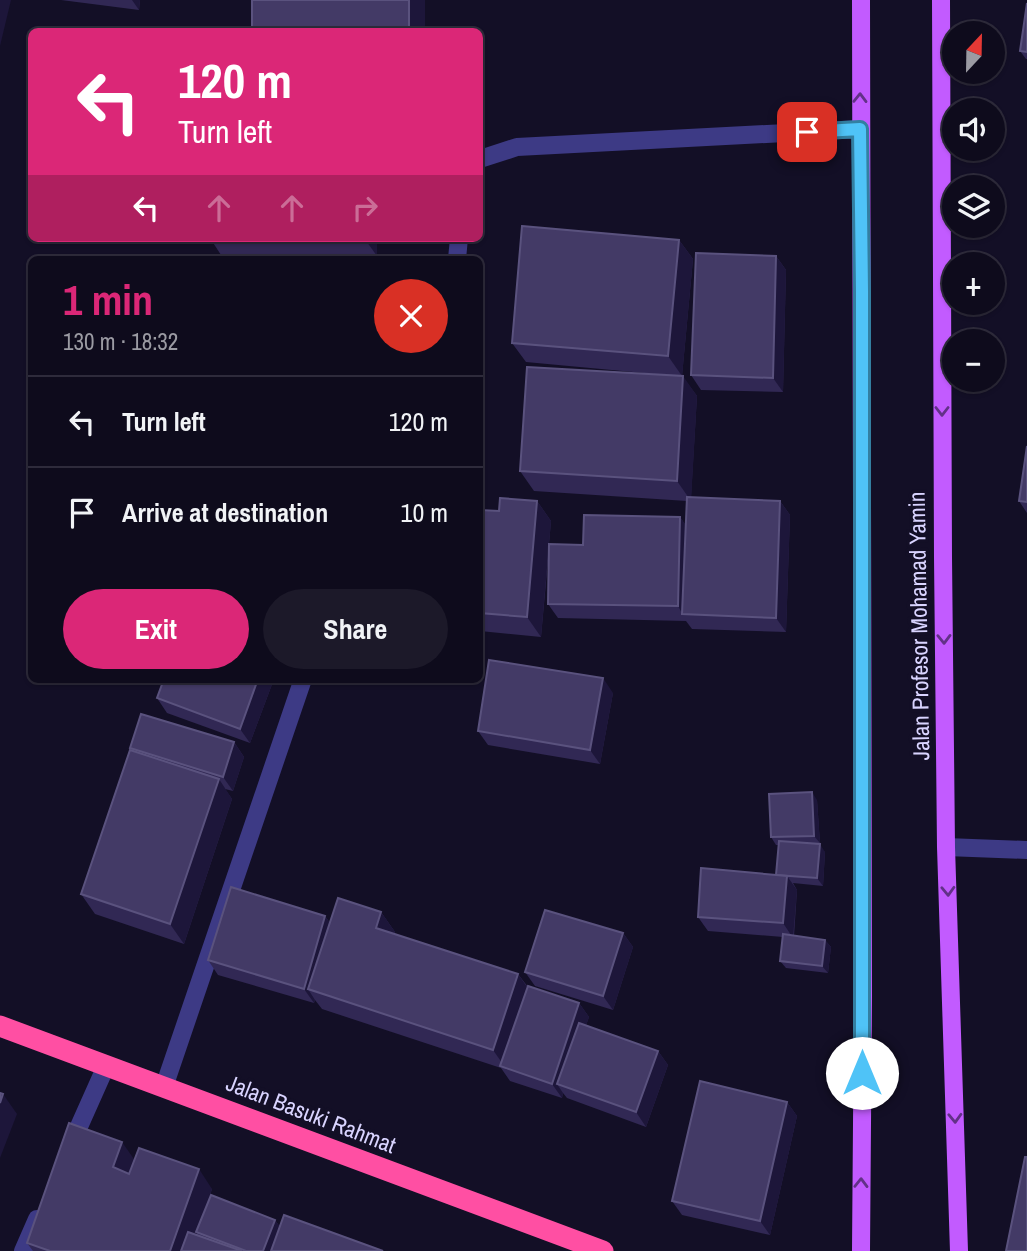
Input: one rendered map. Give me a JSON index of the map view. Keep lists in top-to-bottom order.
{
  "streets": {
    "highway": ["Jalan Basuki Rahmat"],
    "main road": ["Jalan Profesor Mohamad Yamin"]
  },
  "north": "top",
  "page": {
    "map_buttons": ["+", "−"],
    "turn": ["120 m", "Turn left"],
    "heading": ["1 min", "130 m · 18:32"],
    "list": [
      {
        "name": "Turn left",
        "value": "120 m"
      },
      {
        "name": "Arrive at destination",
        "value": "10 m"
      }
    ],
    "buttons": ["Exit", "Share"]
  }
}
